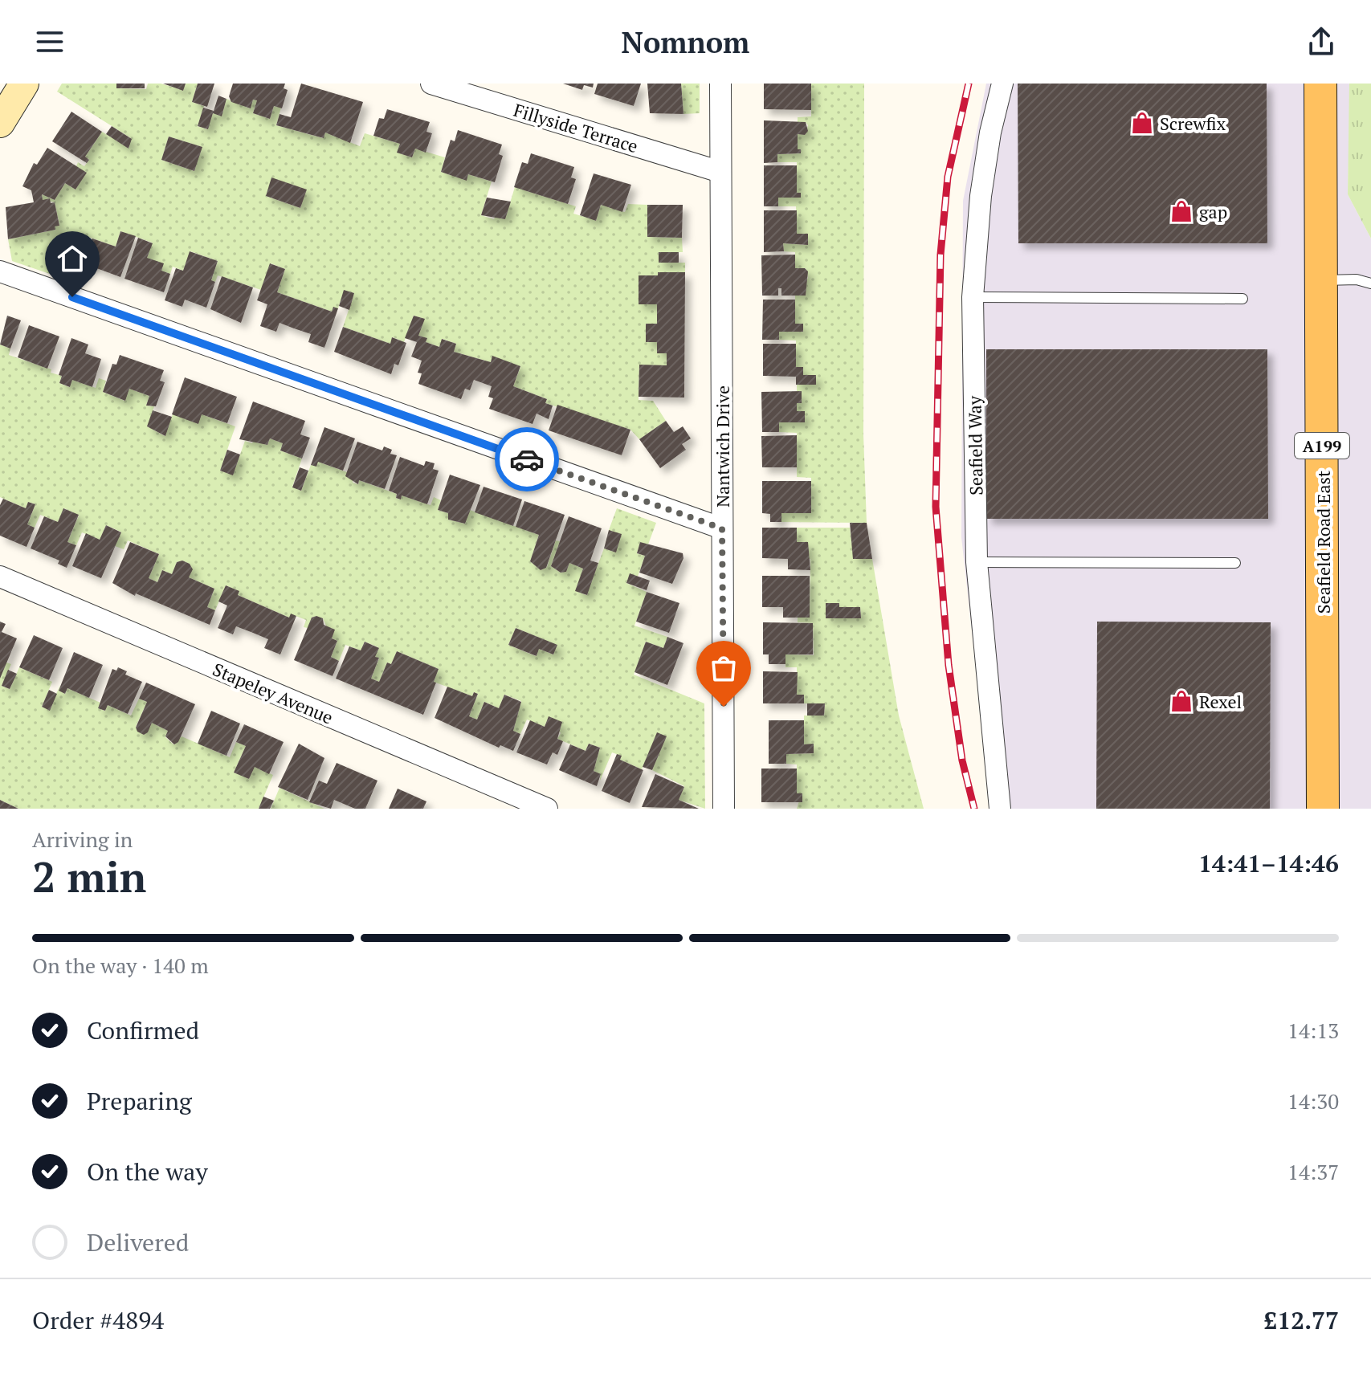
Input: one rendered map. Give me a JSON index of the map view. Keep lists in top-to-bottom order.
{
  "streets": {
    "main road": ["A199", "Seafield Road East"],
    "street": [
      "Fillyside Terrace",
      "Seafield Way",
      "Nantwich Drive",
      "Stapeley Avenue"
    ]
  },
  "crossings": [
    ["Fillyside Terrace", "Nantwich Drive"]
  ],
  "places": {
    "shop": ["Screwfix", "gap", "Rexel"]
  },
  "page": {
    "header": "Nomnom",
    "heading": ["2 min", "Arriving in", "14:41–14:46"],
    "panel": ["Order #4894", "£12.77"],
    "bar": "On the way · 140 m",
    "list": [
      ["Confirmed", "14:13"],
      ["Preparing", "14:30"],
      ["On the way", "14:37"],
      "Delivered"
    ]
  }
}
